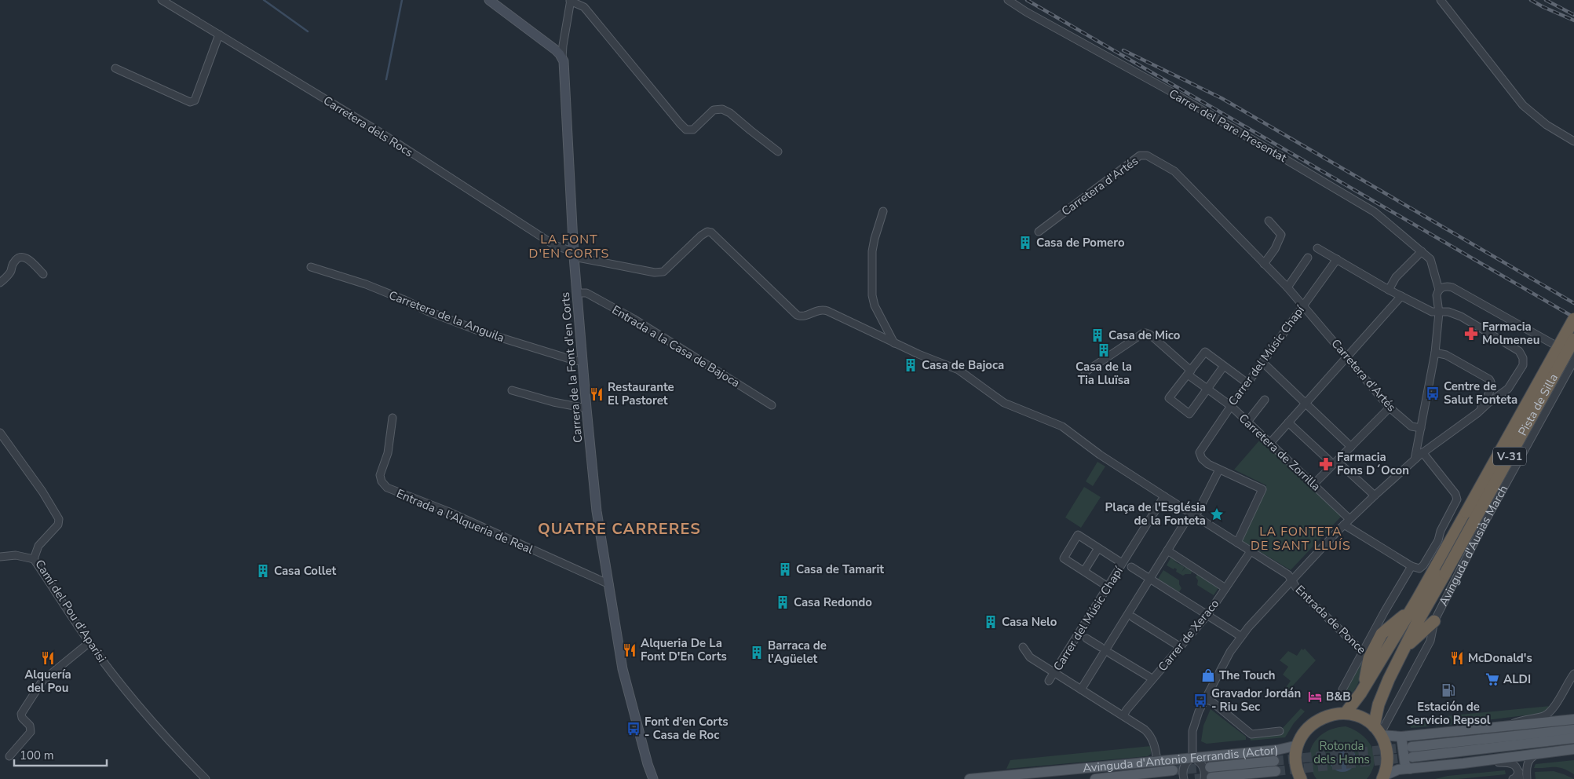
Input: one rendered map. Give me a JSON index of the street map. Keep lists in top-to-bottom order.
{
  "streets": {
    "highway": ["Pista de Silla", "V-31", "Avinguda d'Ausiàs March"],
    "main road": ["Avinguda d'Antonio Ferrandis (Actor)"],
    "street": [
      "Carrer del Pare Presentat",
      "Carretera dels Rocs",
      "Carretera d'Artés",
      "Carretera de la Anguila",
      "Entrada a la Casa de Bajoca",
      "Carrer del Músic Chapí",
      "Carrera de la Font d'en Corts",
      "Carretera de Zorrilla",
      "Entrada a l'Alqueria de Real",
      "Camí del Pou d'Aparisi",
      "Entrada de Ponce",
      "Carrer de Xeraco"
    ]
  },
  "crossings": [
    ["Carrer del Pare Presentat", "Carretera d'Artés"],
    ["Carretera dels Rocs", "Carrera de la Font d'en Corts"],
    ["Carretera dels Rocs", "Entrada de Ponce"],
    ["Carretera d'Artés", "Carrer del Músic Chapí"],
    ["Carretera de la Anguila", "Carrera de la Font d'en Corts"],
    ["Entrada a la Casa de Bajoca", "Carrera de la Font d'en Corts"],
    ["Carrer del Músic Chapí", "Carretera de Zorrilla"],
    ["Carrer del Músic Chapí", "Entrada de Ponce"],
    ["Carrera de la Font d'en Corts", "Entrada a l'Alqueria de Real"],
    ["Pista de Silla", "V-31"],
    ["Pista de Silla", "Avinguda d'Ausiàs March"],
    ["V-31", "Avinguda d'Ausiàs March"],
    ["Entrada de Ponce", "Carrer de Xeraco"]
  ],
  "districts": ["LA FONT D'EN CORTS", "QUATRE CARRERES", "LA FONTETA DE SANT LLUÍS"],
  "parks": ["Rotonda dels Hams"],
  "places": {
    "building": [
      "Casa de Pomero",
      "Casa de Mico",
      "Casa de la Tia Lluïsa",
      "Casa de Bajoca",
      "Casa de Tamarit",
      "Casa Collet",
      "Casa Redondo",
      "Casa Nelo",
      "Barraca de l'Agüelet"
    ],
    "pharmacy": ["Farmacia Molmeneu", "Farmacia Fons D´Ocon"],
    "bus stop": ["Centre de Salut Fonteta", "Gravador Jordán - Riu Sec", "Font d'en Corts - Casa de Roc"],
    "restaurant": [
      "Restaurante El Pastoret",
      "Alqueria De La Font D'En Corts",
      "Alquería del Pou",
      "McDonald's"
    ],
    "place": ["Plaça de l'Església de la Fonteta"],
    "shop": ["The Touch"],
    "supermarket": ["ALDI"],
    "fuel station": ["Estación de Servicio Repsol"],
    "hotel": ["B&B"]
  },
  "scale_bar": "100 m"
}
